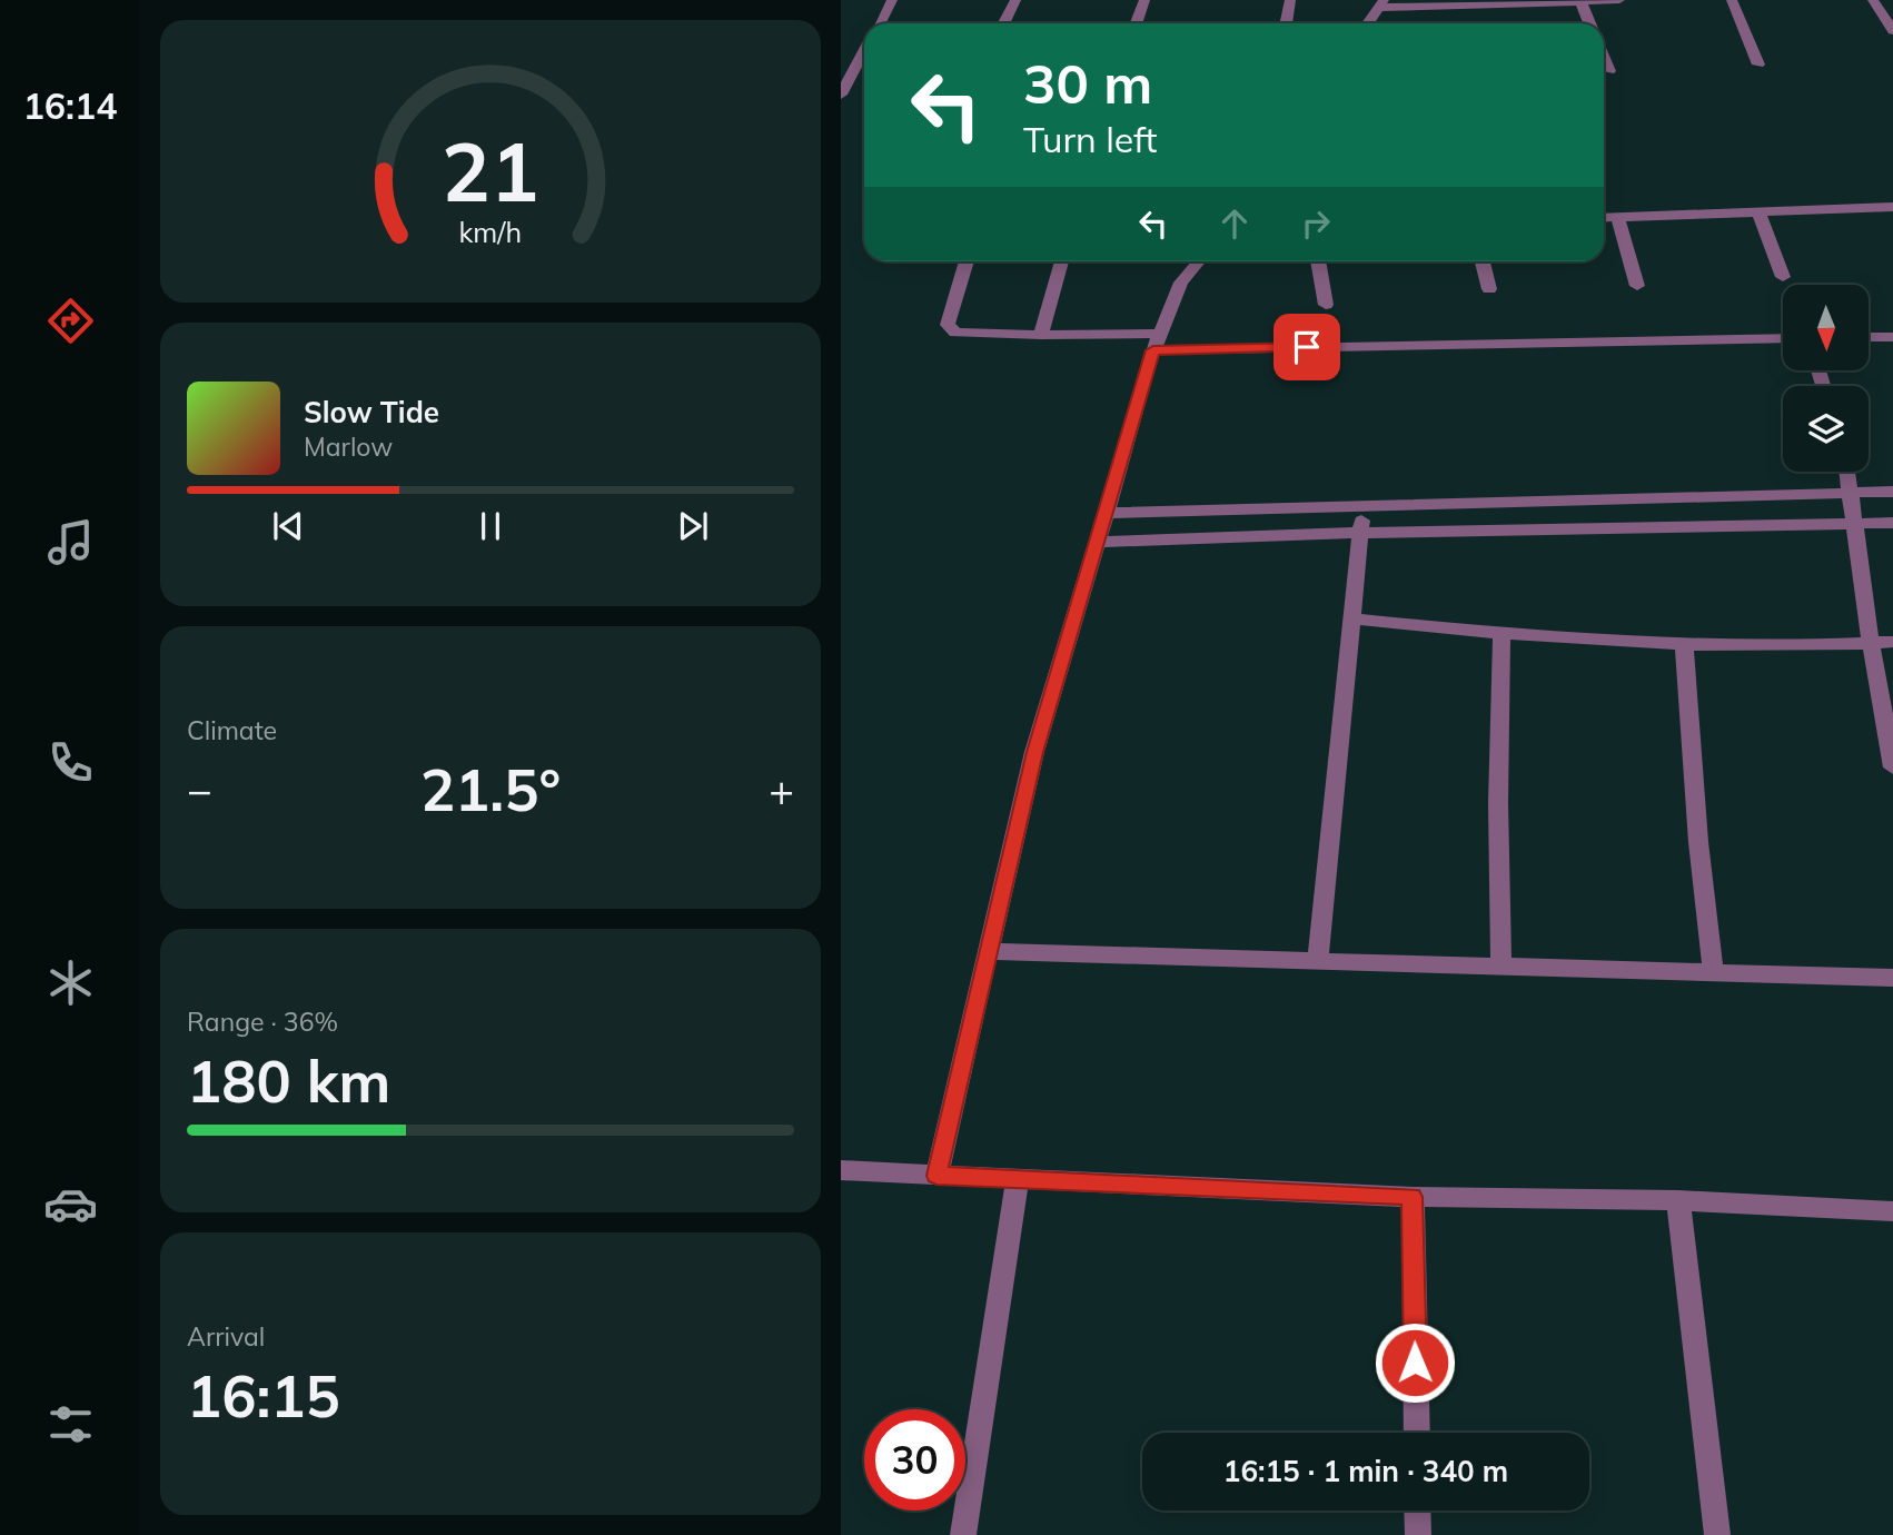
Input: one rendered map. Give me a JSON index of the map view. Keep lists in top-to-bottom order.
{
  "north": "bottom",
  "page": {
    "tabs": "16:14",
    "turn": ["30 m", "Turn left"],
    "song": ["Slow Tide", "Marlow"],
    "tile": [
      "Climate",
      ["Range · 36%", "180 km"],
      ["Arrival", "16:15"]
    ],
    "heat": ["−", "21.5°", "+"],
    "limit": "30",
    "trip": "16:15 · 1 min · 340 m",
    "gauge": ["21", "km/h"]
  }
}
